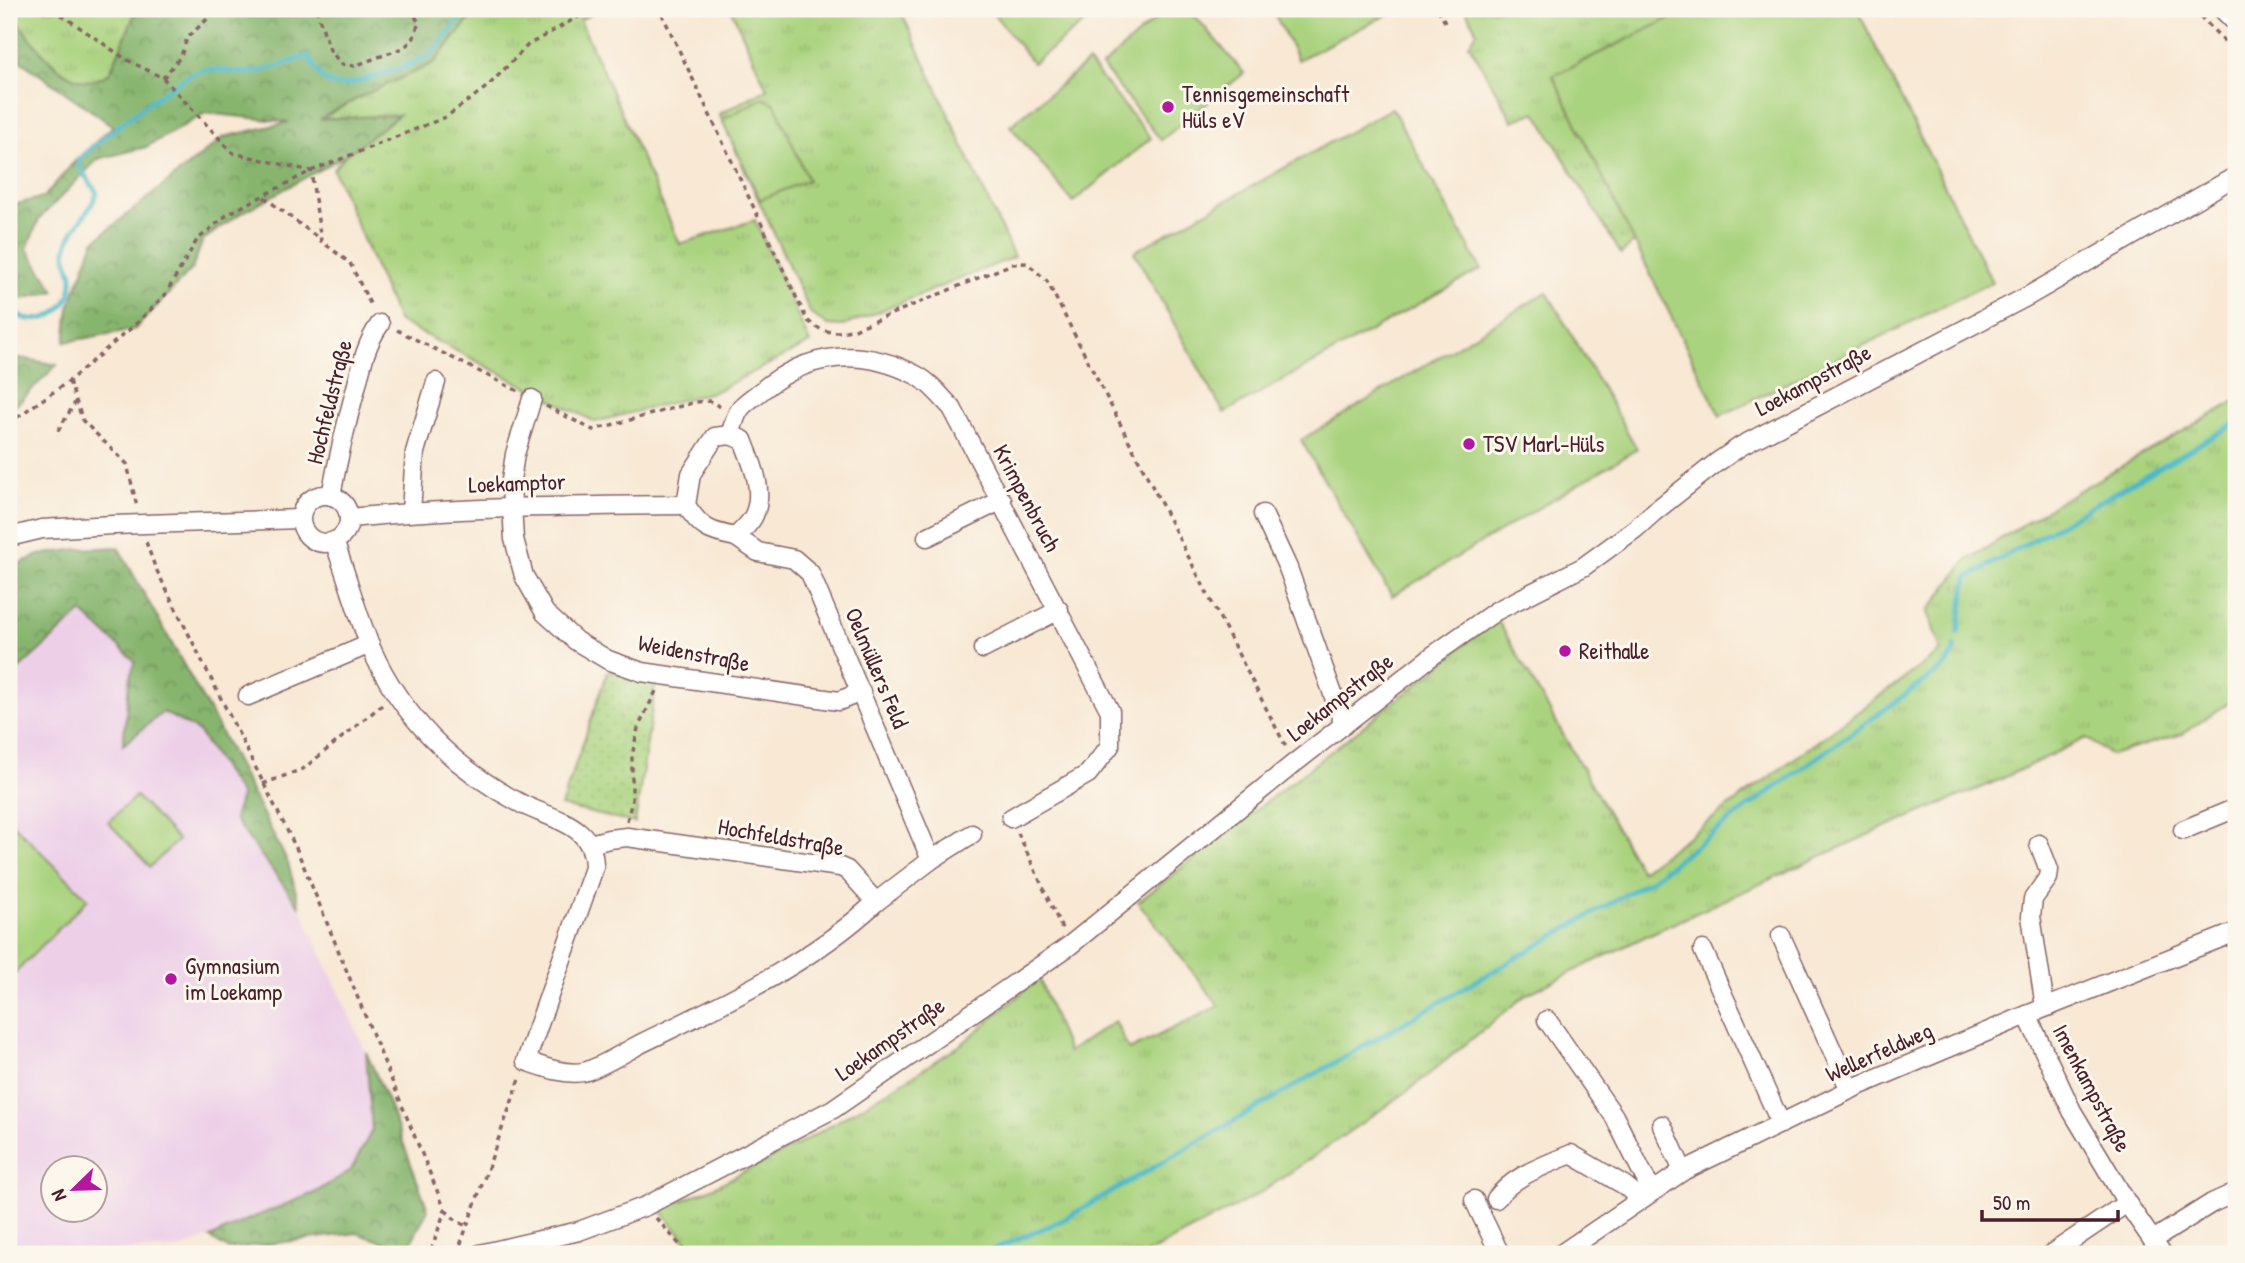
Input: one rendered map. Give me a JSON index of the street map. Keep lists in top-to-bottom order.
{
  "streets": {
    "street": [
      "Loekampstraße",
      "Hochfeldstraße",
      "Loekamptor",
      "Krimpenbruch",
      "Weidenstraße",
      "Oelmüllers Feld",
      "Wellerfeldweg",
      "Imenkampstraße"
    ]
  },
  "crossings": [
    ["Hochfeldstraße", "Loekamptor"],
    ["Loekamptor", "Krimpenbruch"],
    ["Loekamptor", "Weidenstraße"],
    ["Loekamptor", "Oelmüllers Feld"],
    ["Krimpenbruch", "Oelmüllers Feld"],
    ["Weidenstraße", "Oelmüllers Feld"],
    ["Wellerfeldweg", "Imenkampstraße"]
  ],
  "places": [
    "Tennisgemeinschaft Hüls eV",
    "TSV Marl-Hüls",
    "Reithalle",
    "Gymnasium im Loekamp"
  ],
  "scale_bar": "50 m",
  "north": "bottom left"
}
